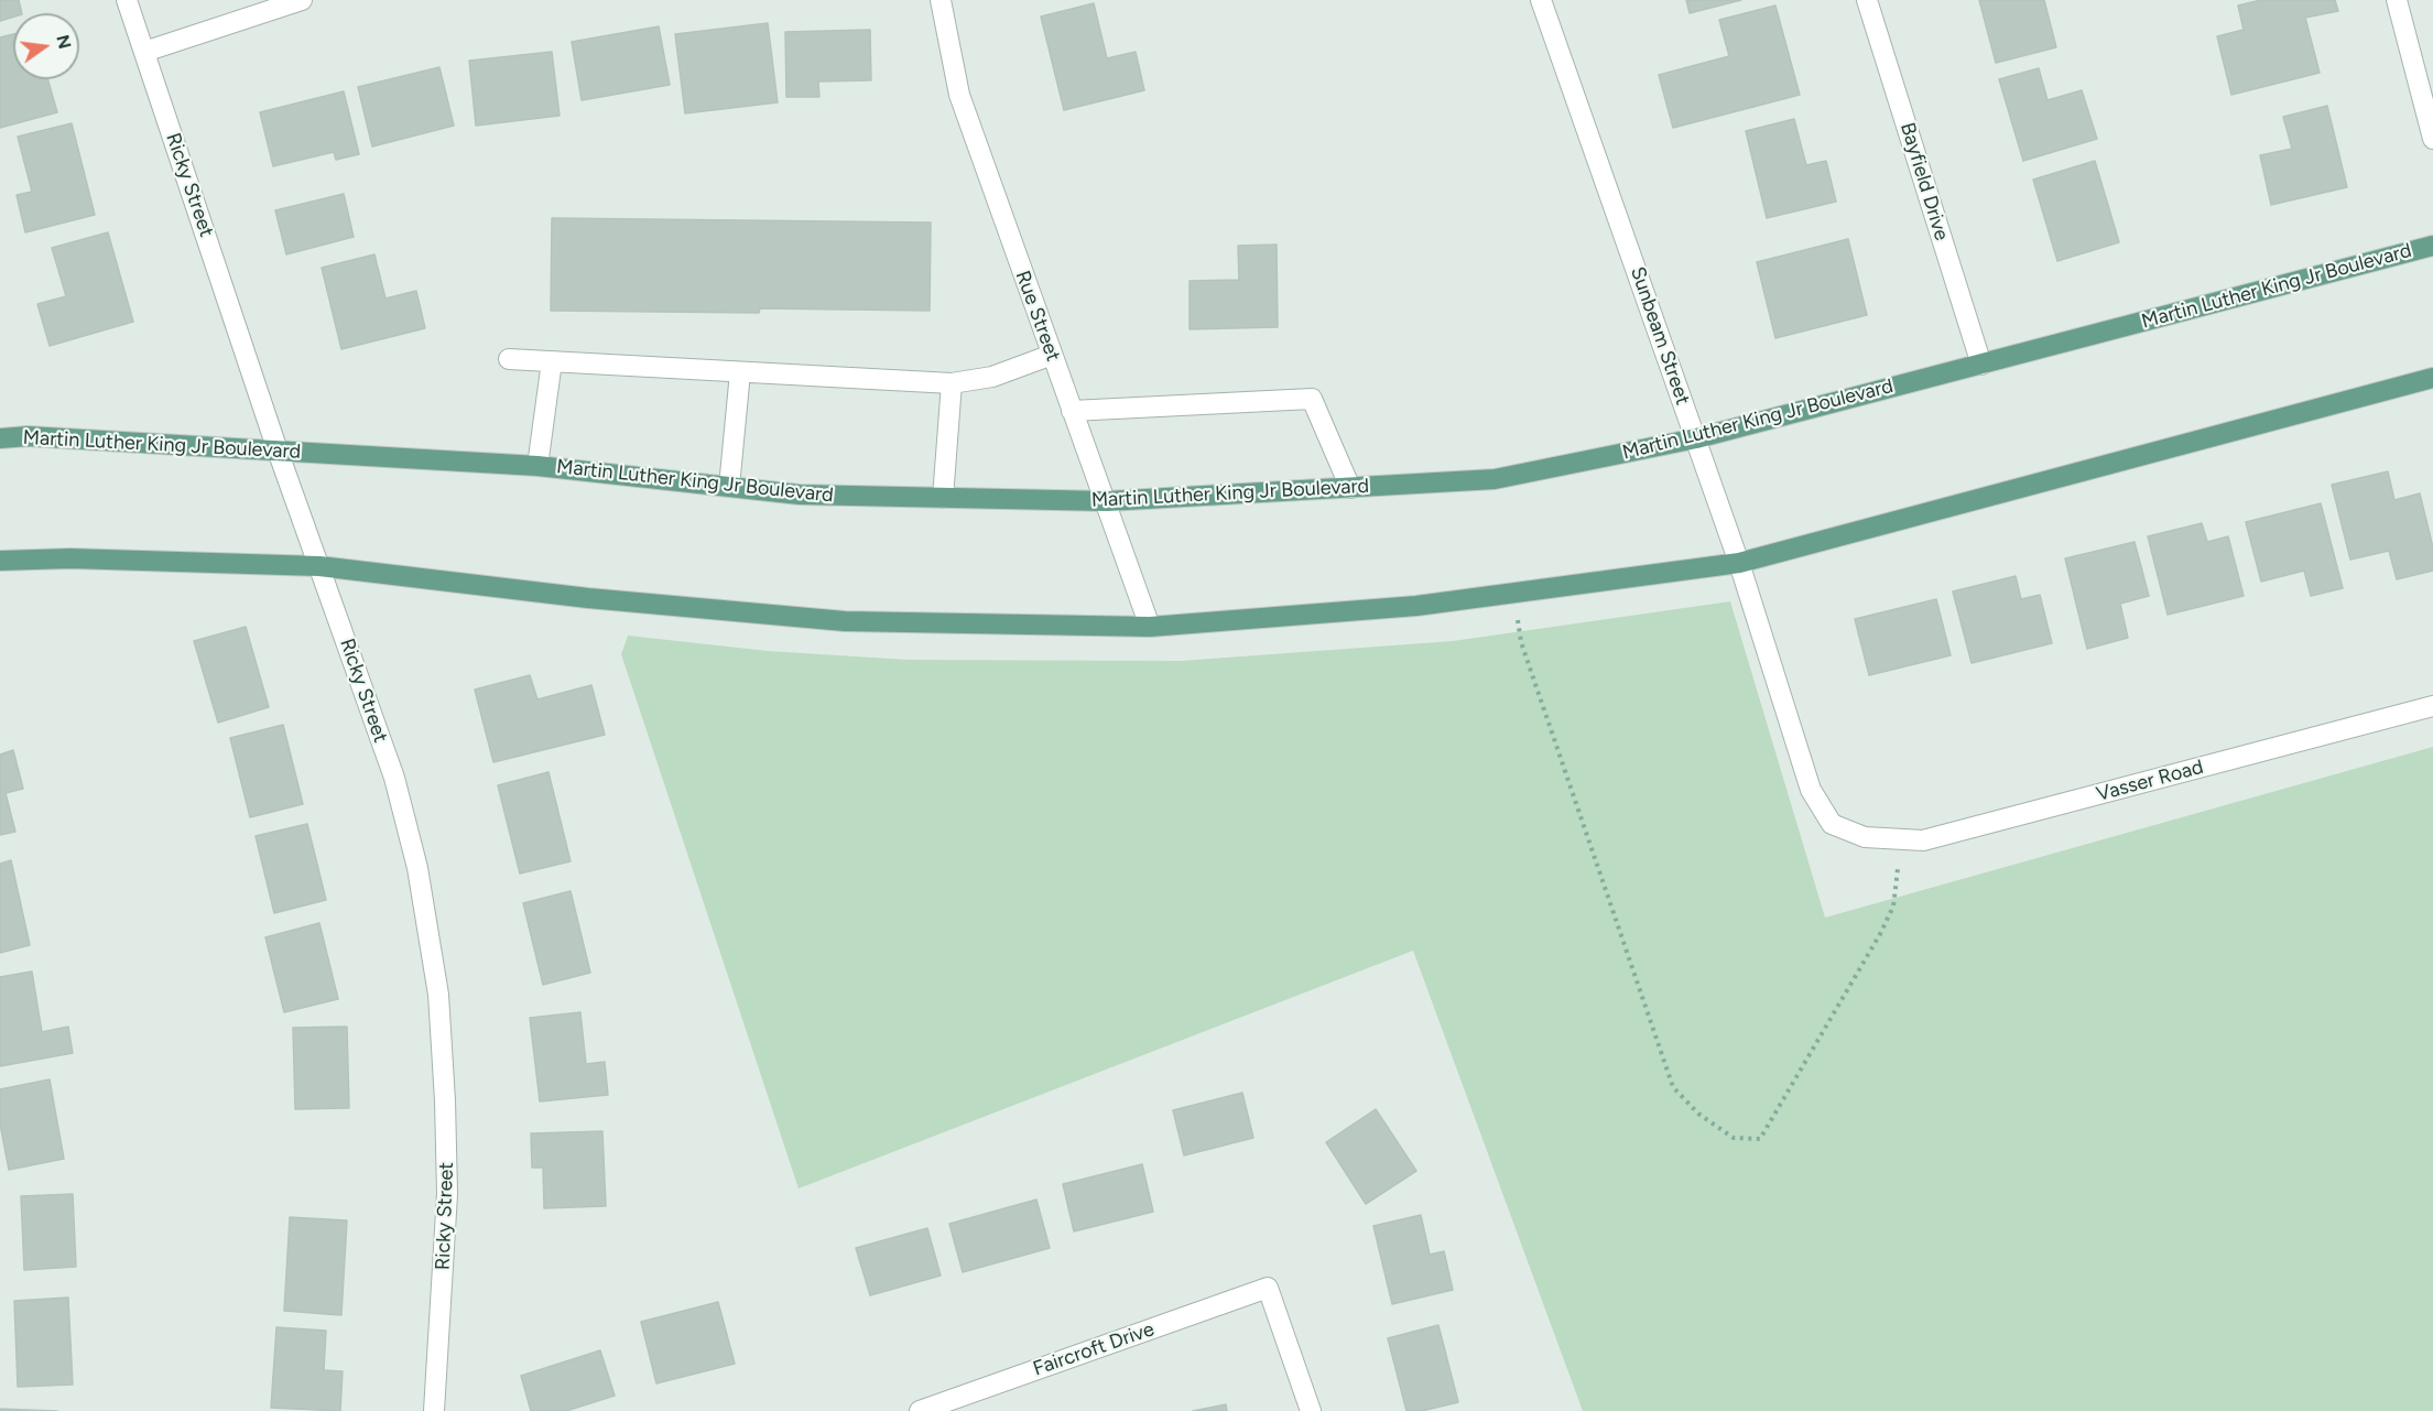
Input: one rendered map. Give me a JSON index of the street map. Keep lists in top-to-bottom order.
{
  "streets": {
    "main road": ["Martin Luther King Jr Boulevard"],
    "street": [
      "Bayfield Drive",
      "Ricky Street",
      "Rue Street",
      "Sunbeam Street",
      "Vasser Road",
      "Faircroft Drive"
    ]
  },
  "crossings": [
    ["Bayfield Drive", "Martin Luther King Jr Boulevard"],
    ["Ricky Street", "Martin Luther King Jr Boulevard"],
    ["Martin Luther King Jr Boulevard", "Rue Street"],
    ["Martin Luther King Jr Boulevard", "Sunbeam Street"],
    ["Sunbeam Street", "Vasser Road"]
  ],
  "north": "right"
}
